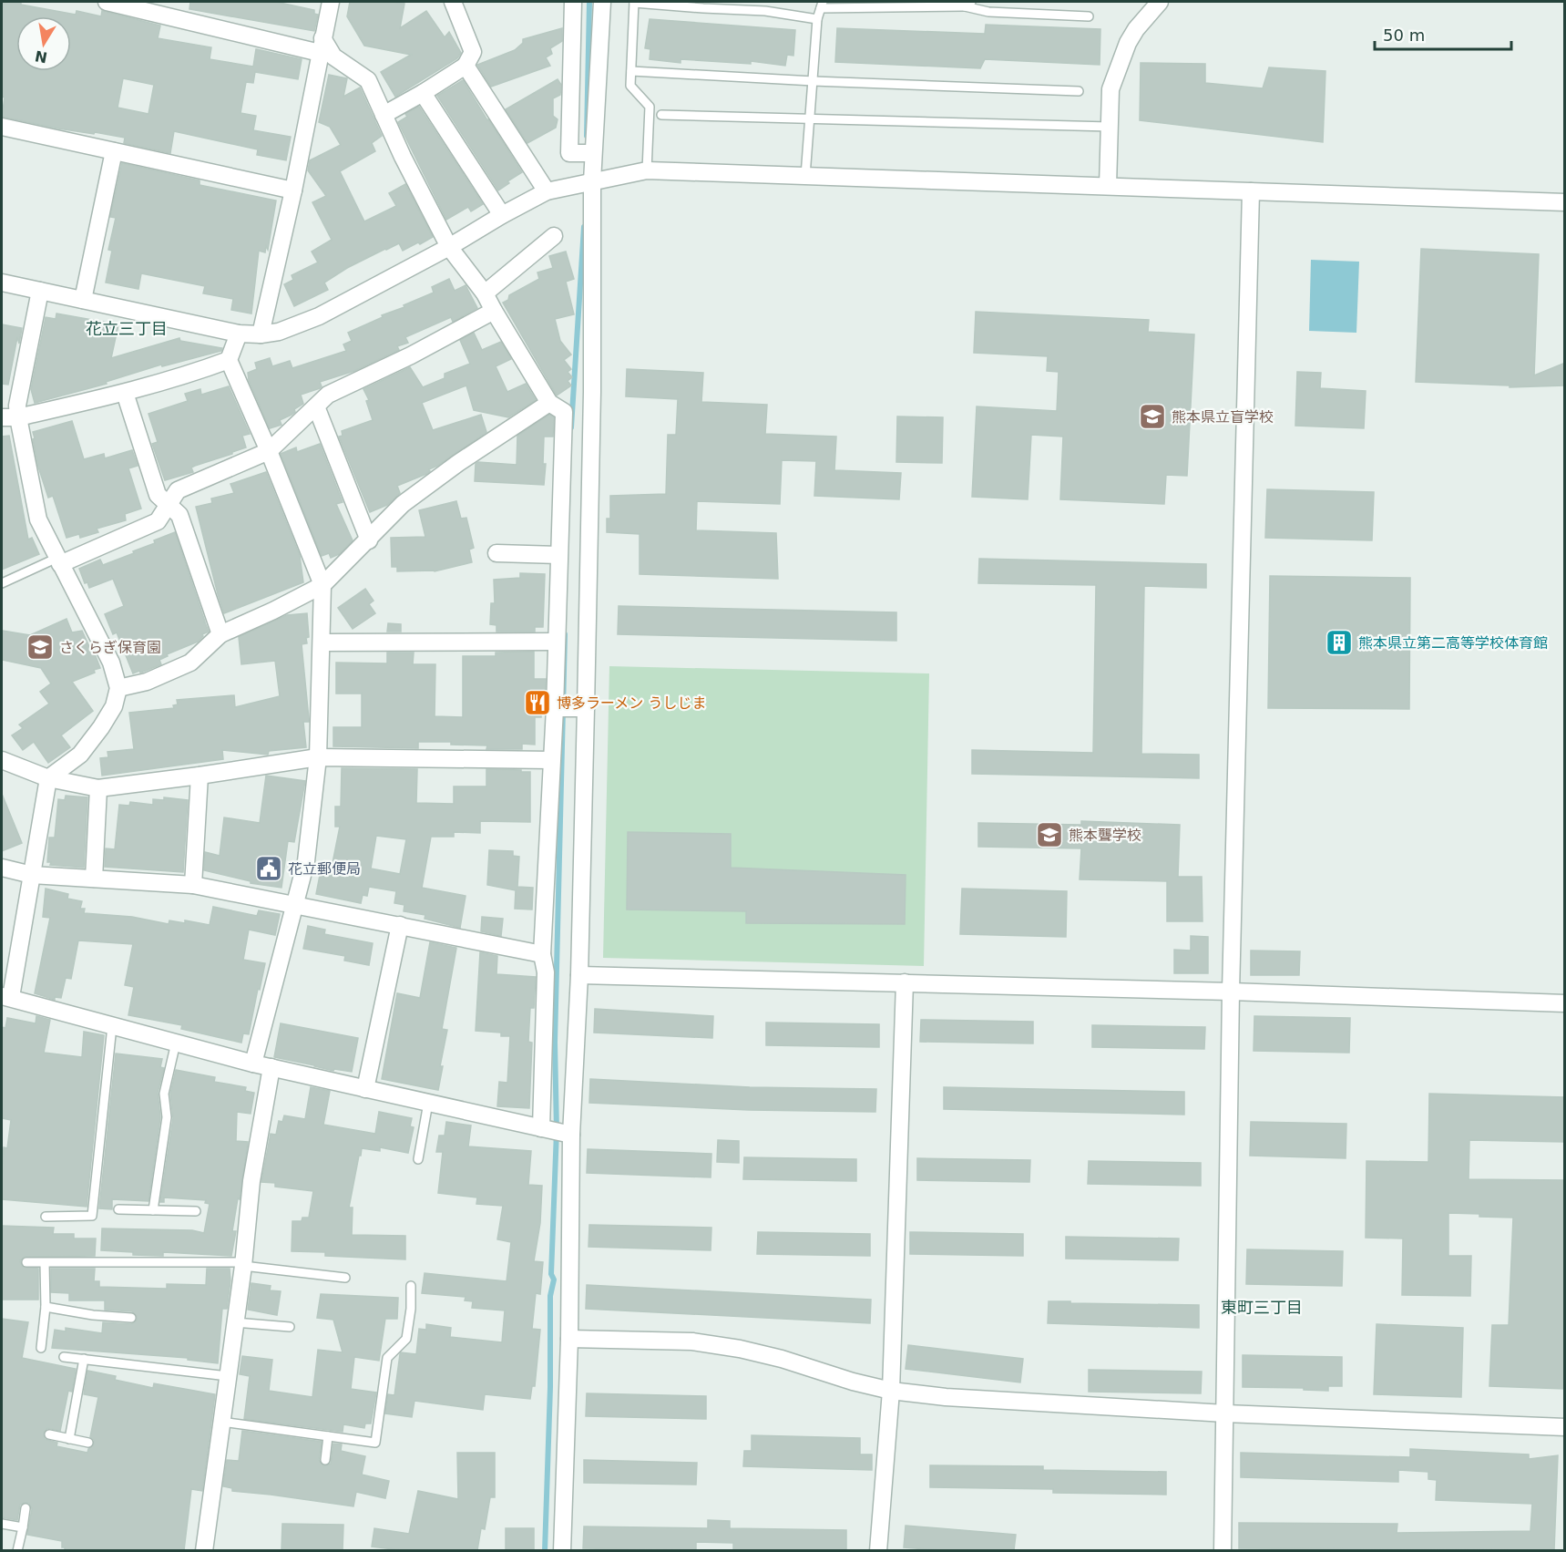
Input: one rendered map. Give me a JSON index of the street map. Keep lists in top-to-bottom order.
{
  "districts": ["花立三丁目", "東町三丁目"],
  "places": {
    "school or university": ["熊本県立盲学校", "さくらぎ保育園", "熊本聾学校"],
    "building": ["熊本県立第二高等学校体育館"],
    "restaurant": ["博多ラーメン うしじま"],
    "public building": ["花立郵便局"]
  },
  "scale_bar": "50 m",
  "north": "bottom"
}
